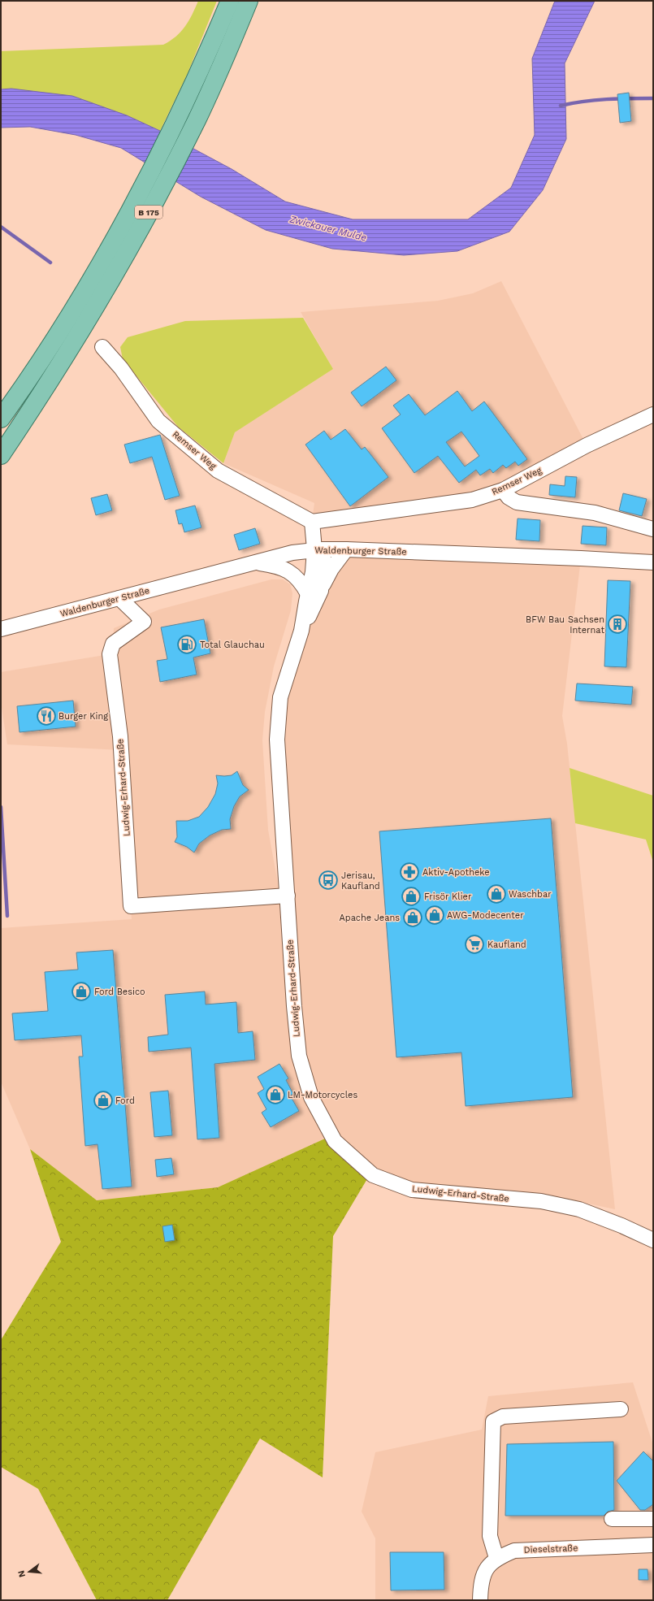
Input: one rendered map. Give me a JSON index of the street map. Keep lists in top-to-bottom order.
{
  "streets": {
    "main road": ["B 175"],
    "street": [
      "Remser Weg",
      "Waldenburger Straße",
      "Ludwig-Erhard-Straße",
      "Dieselstraße"
    ]
  },
  "crossings": [
    ["Waldenburger Straße", "Ludwig-Erhard-Straße"]
  ],
  "water": ["Zwickauer Mulde"],
  "places": {
    "building": ["BFW Bau Sachsen Internat"],
    "fuel station": ["Total Glauchau"],
    "restaurant": ["Burger King"],
    "pharmacy": ["Aktiv-Apotheke"],
    "bus stop": ["Jerisau, Kaufland"],
    "shop": [
      "Waschbar",
      "Frisör Klier",
      "AWG-Modecenter",
      "Apache Jeans",
      "Ford Besico",
      "LM-Motorcycles",
      "Ford"
    ],
    "supermarket": ["Kaufland"]
  },
  "north": "left"
}
